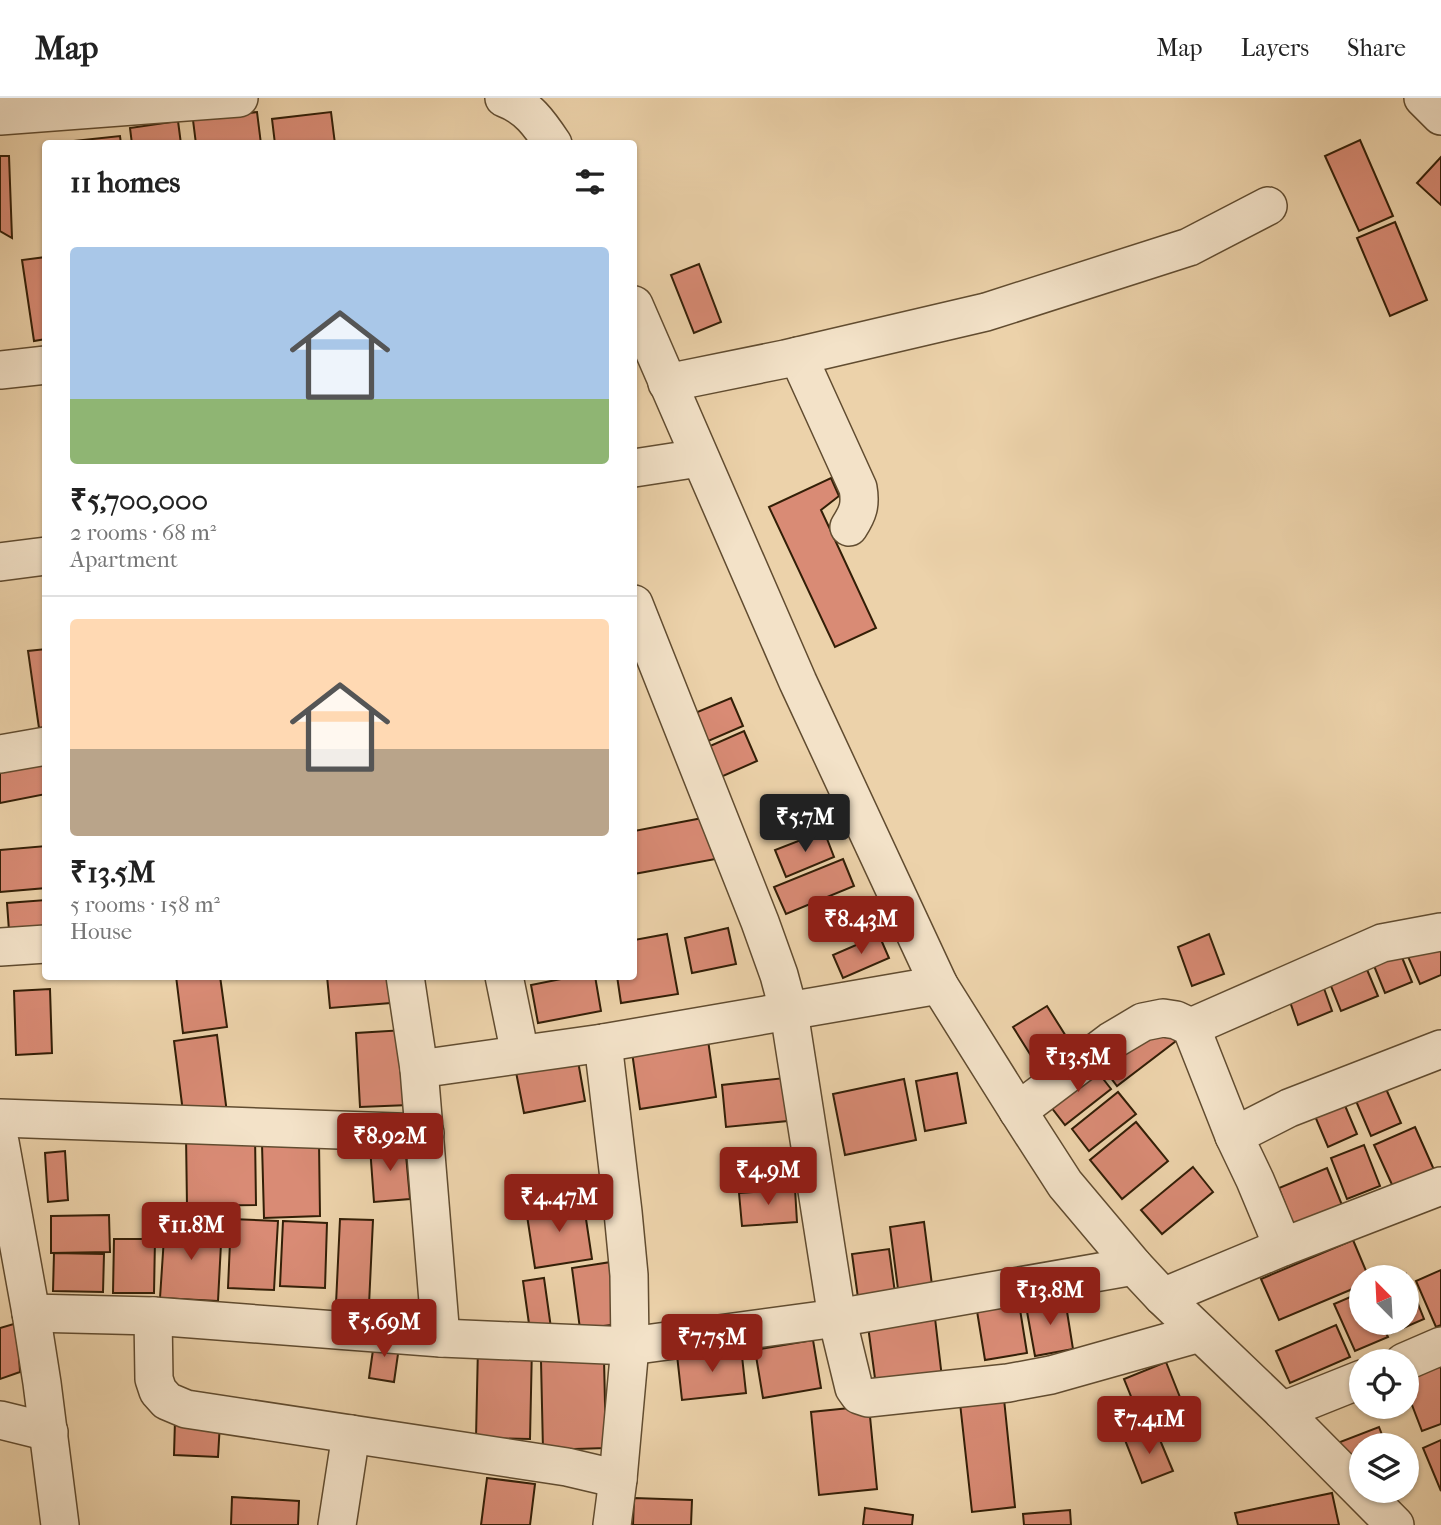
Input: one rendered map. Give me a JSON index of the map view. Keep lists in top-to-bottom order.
{
  "north": "top left",
  "page": {
    "header": "Map",
    "nav": ["Map", "Layers", "Share"],
    "heading": "11 homes",
    "list": [
      {
        "name": "₹5,700,000",
        "note": "2 rooms · 68 m² · Apartment"
      },
      {
        "name": "₹13.5M",
        "note": "5 rooms · 158 m² · House"
      }
    ],
    "price": [
      "₹5.7M",
      "₹8.43M",
      "₹13.5M",
      "₹8.92M",
      "₹4.9M",
      "₹4.47M",
      "₹11.8M",
      "₹13.8M",
      "₹5.69M",
      "₹7.75M",
      "₹7.41M"
    ]
  }
}
